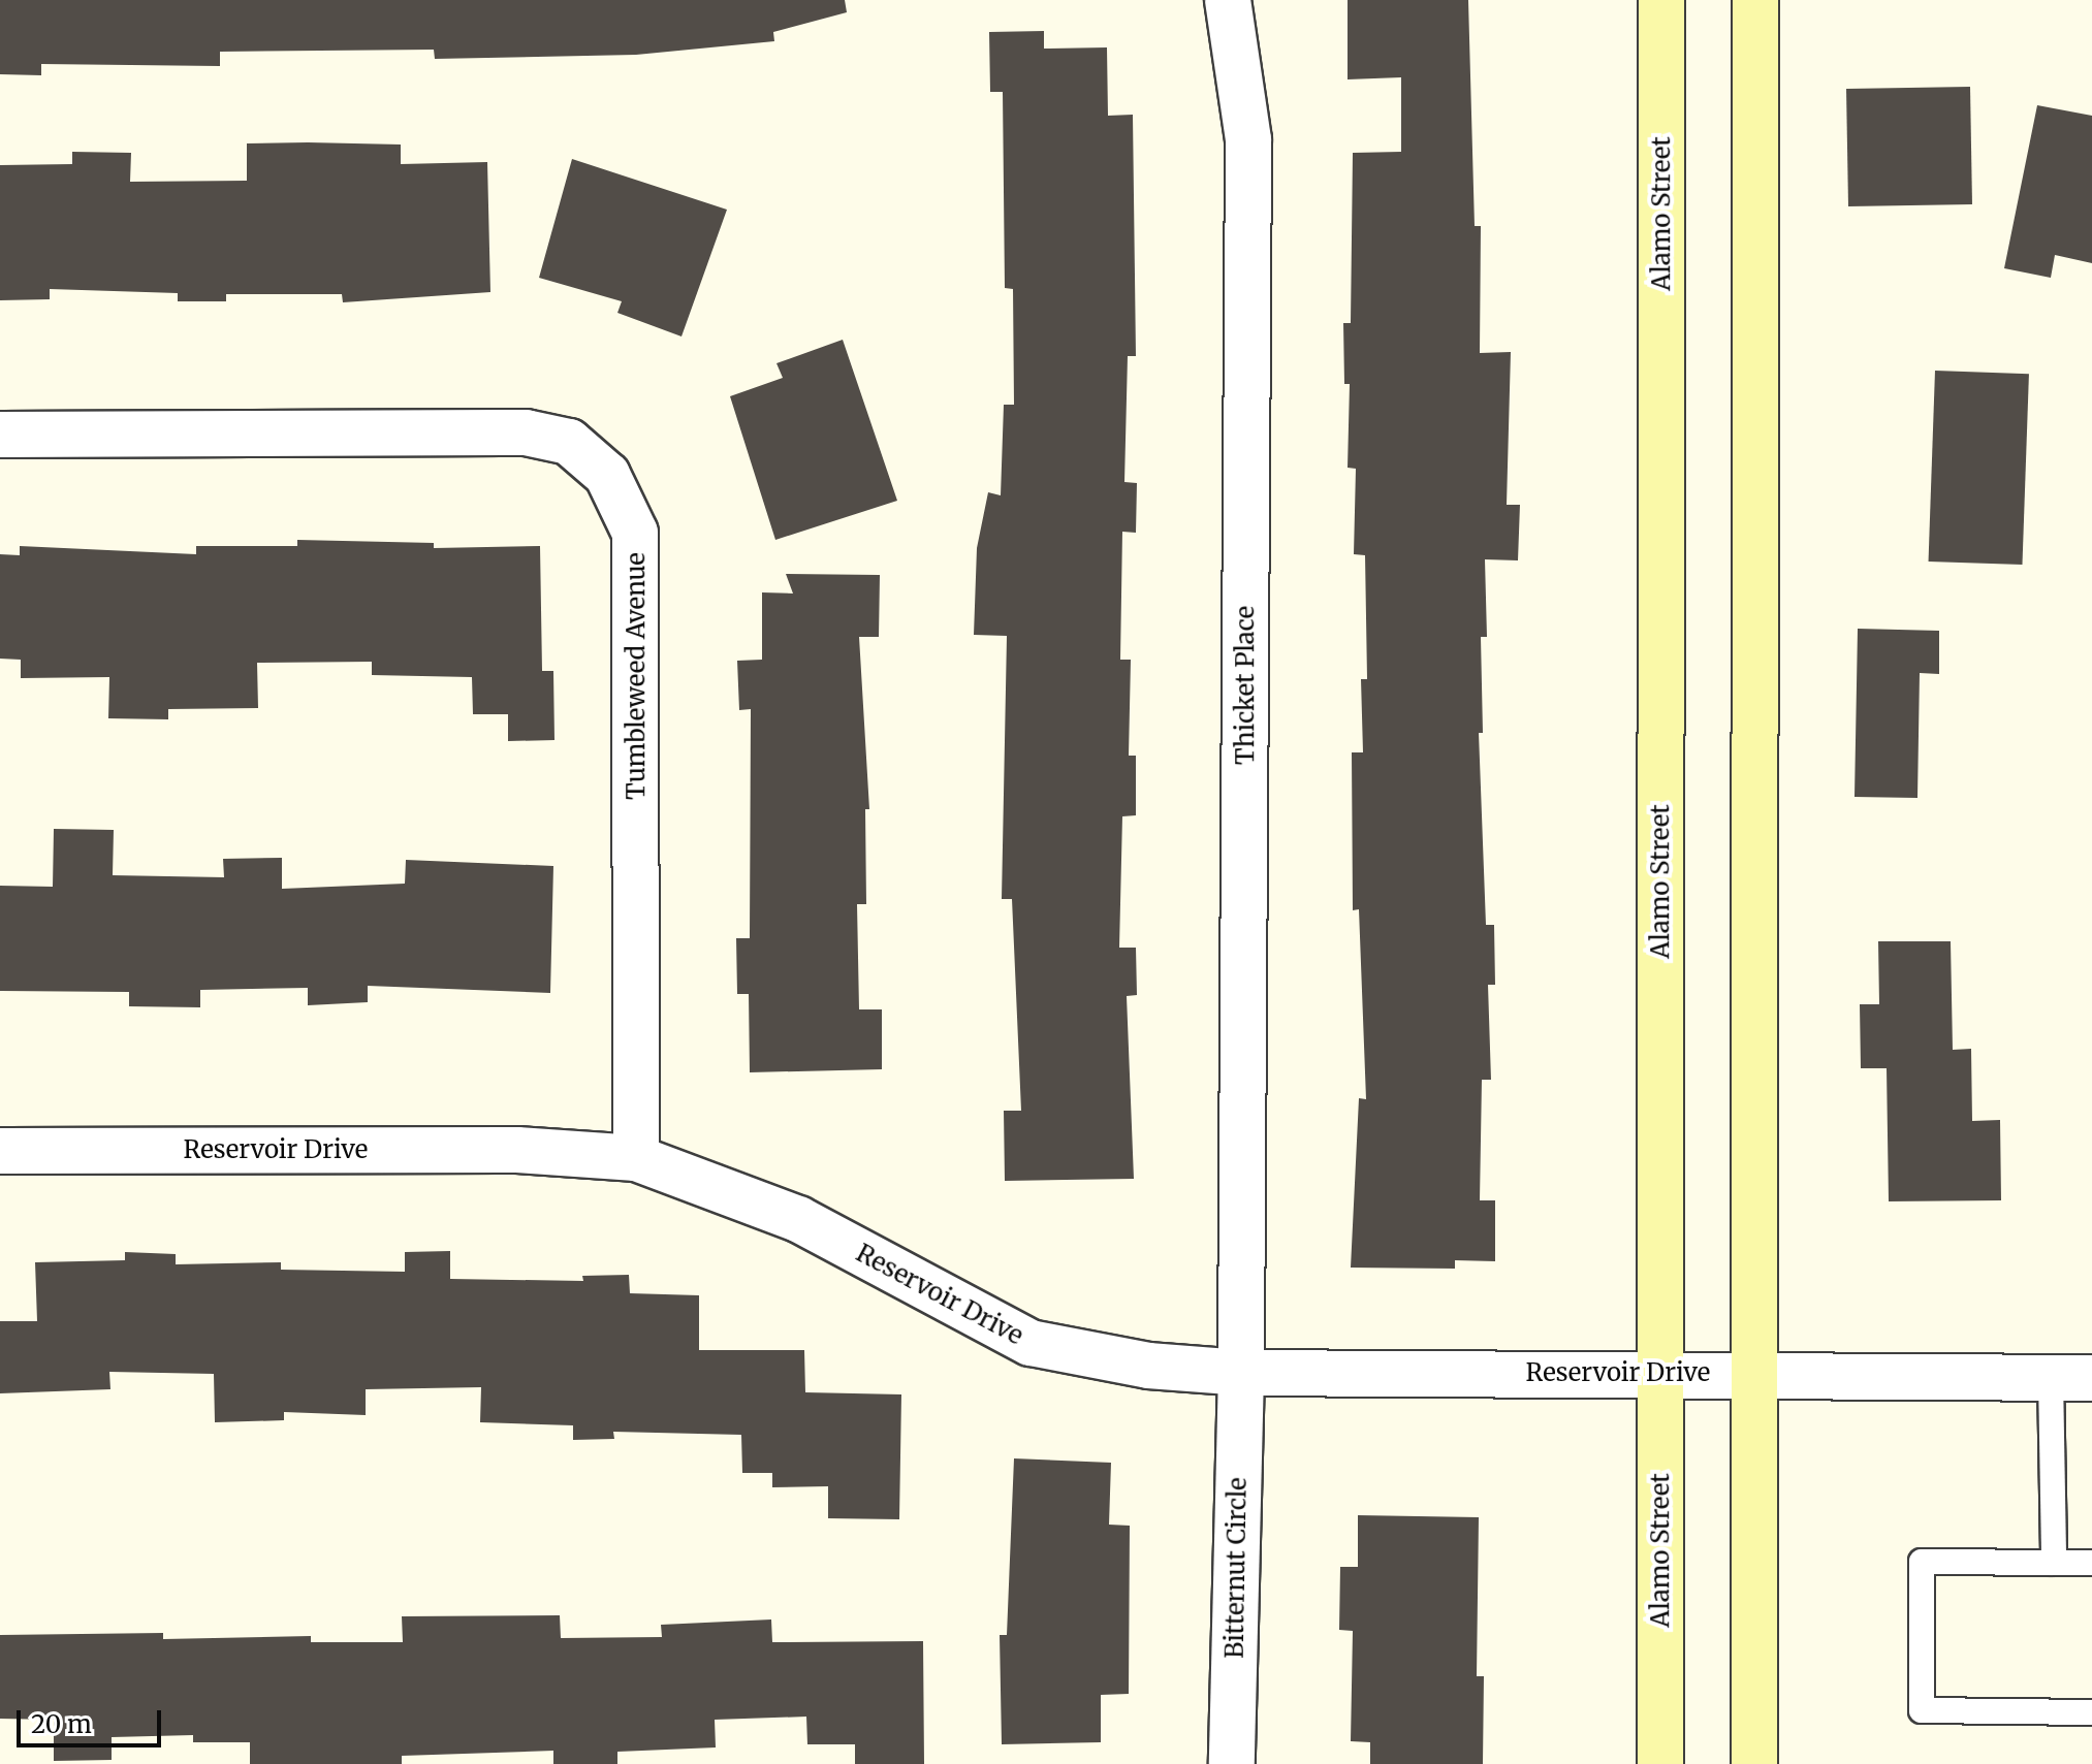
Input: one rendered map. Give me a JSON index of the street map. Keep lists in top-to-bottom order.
{
  "streets": {
    "main road": ["Alamo Street"],
    "street": [
      "Tumbleweed Avenue",
      "Thicket Place",
      "Reservoir Drive",
      "Bitternut Circle"
    ]
  },
  "crossings": [
    ["Alamo Street", "Reservoir Drive"],
    ["Tumbleweed Avenue", "Reservoir Drive"],
    ["Thicket Place", "Reservoir Drive"],
    ["Thicket Place", "Bitternut Circle"],
    ["Reservoir Drive", "Bitternut Circle"]
  ],
  "scale_bar": "20 m"
}
